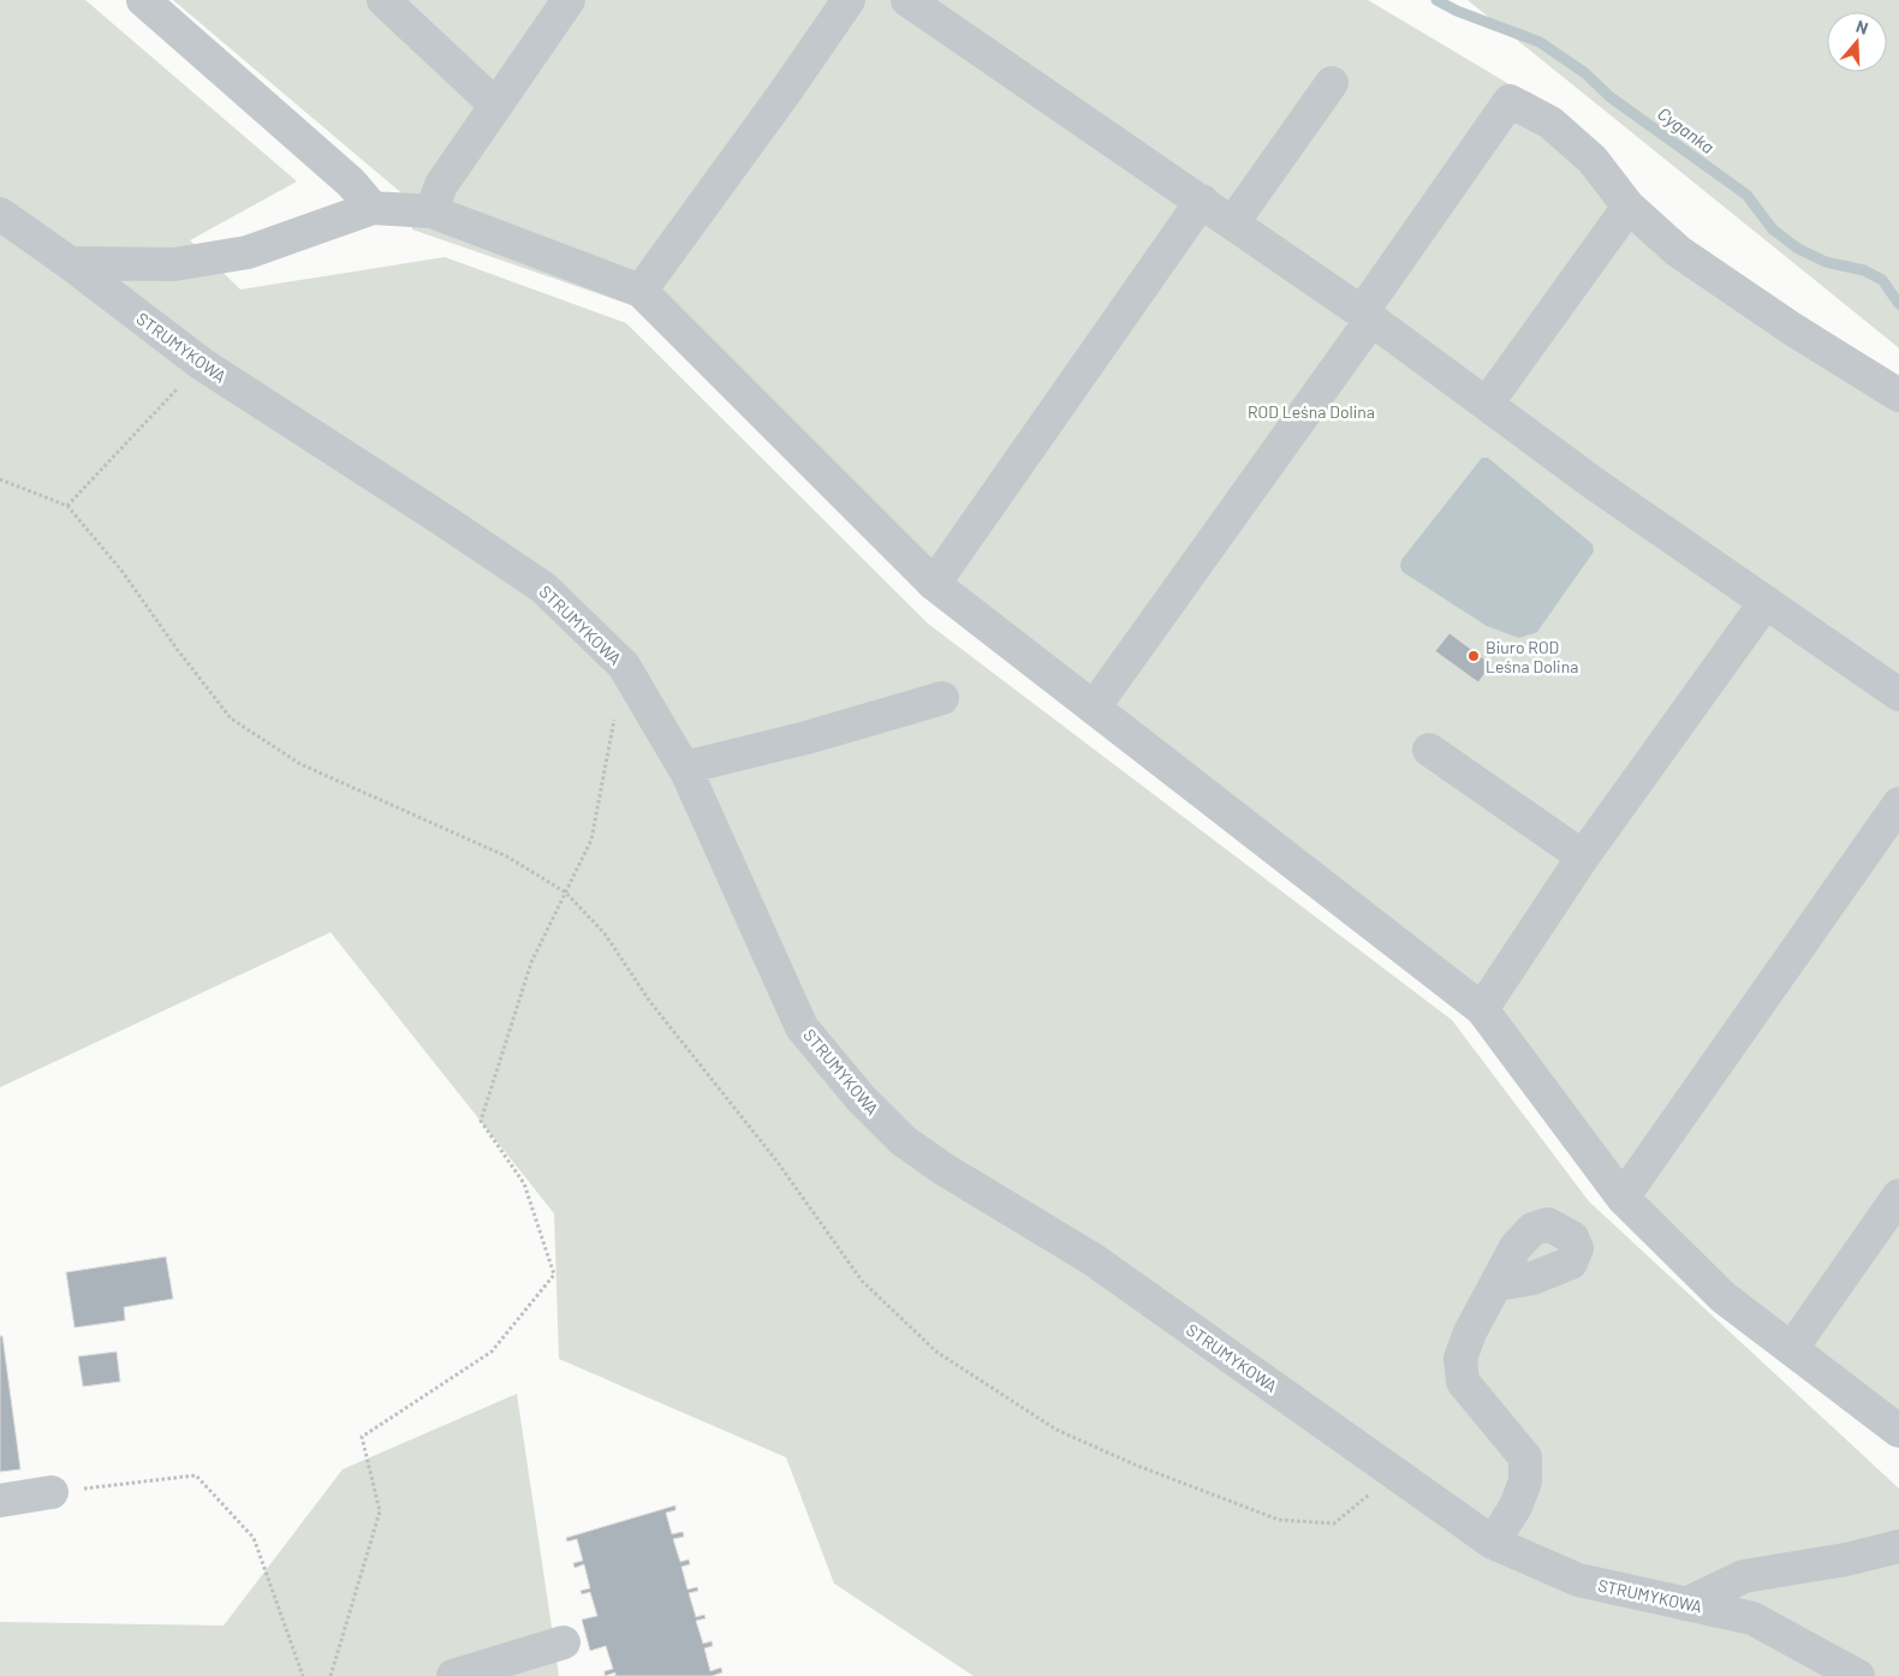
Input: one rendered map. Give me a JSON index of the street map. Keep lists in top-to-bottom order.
{
  "streets": {
    "street": ["STRUMYKOWA"]
  },
  "water": ["Cyganka"],
  "parks": ["ROD Leśna Dolina"],
  "places": ["Biuro ROD Leśna Dolina"],
  "north": "top"
}
